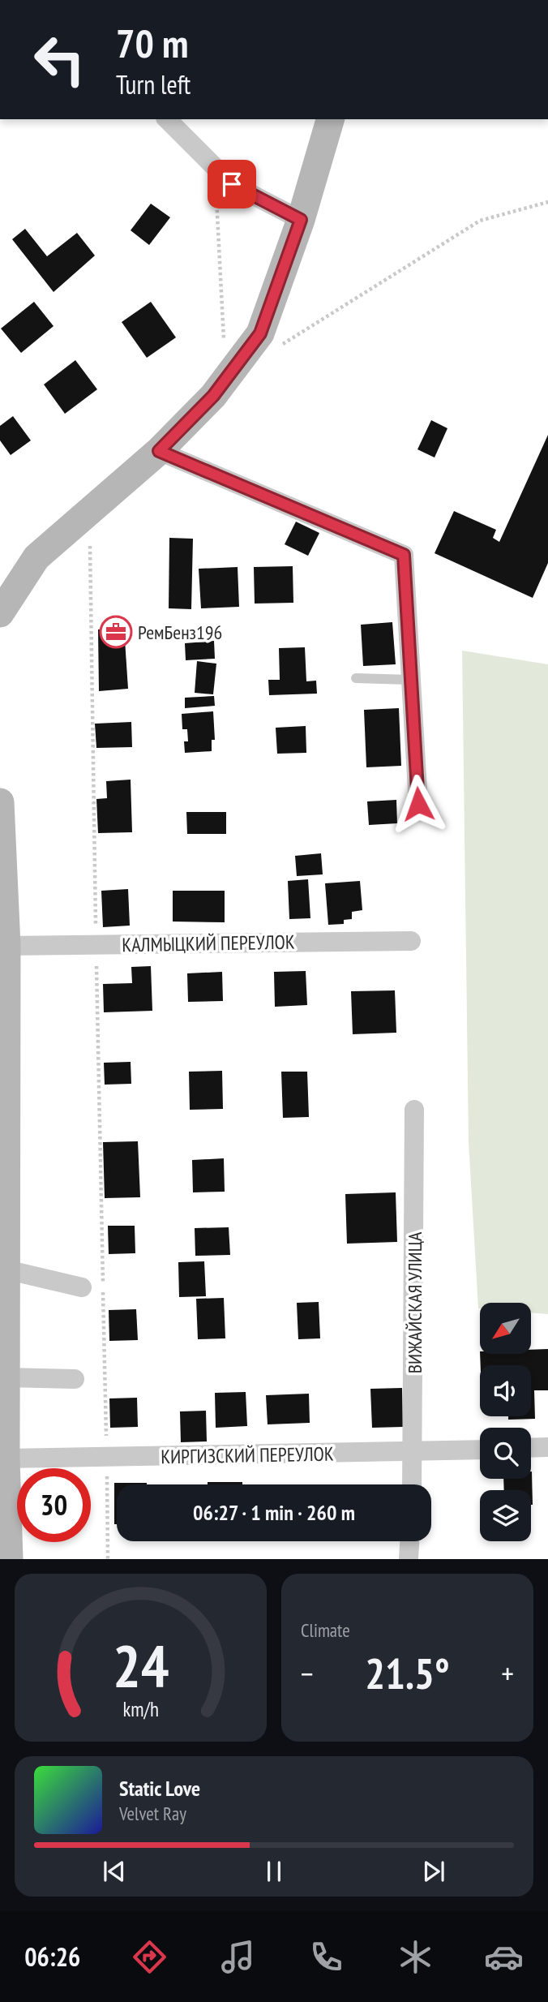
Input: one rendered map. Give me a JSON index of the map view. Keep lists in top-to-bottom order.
{
  "streets": {
    "street": ["КАЛМЫЦКИЙ ПЕРЕУЛОК", "ВИЖАЙСКАЯ УЛИЦА", "КИРГИЗСКИЙ ПЕРЕУЛОК"]
  },
  "crossings": [
    ["ВИЖАЙСКАЯ УЛИЦА", "КИРГИЗСКИЙ ПЕРЕУЛОК"]
  ],
  "places": {
    "office": ["РемБенз196"]
  },
  "north": "bottom left",
  "page": {
    "turn": ["70 m", "Turn left"],
    "limit": "30",
    "trip": "06:27 · 1 min · 260 m",
    "tile": "Climate",
    "heat": ["−", "21.5°", "+"],
    "song": ["Static Love", "Velvet Ray"],
    "tabs": "06:26",
    "gauge": ["24", "km/h"]
  }
}
